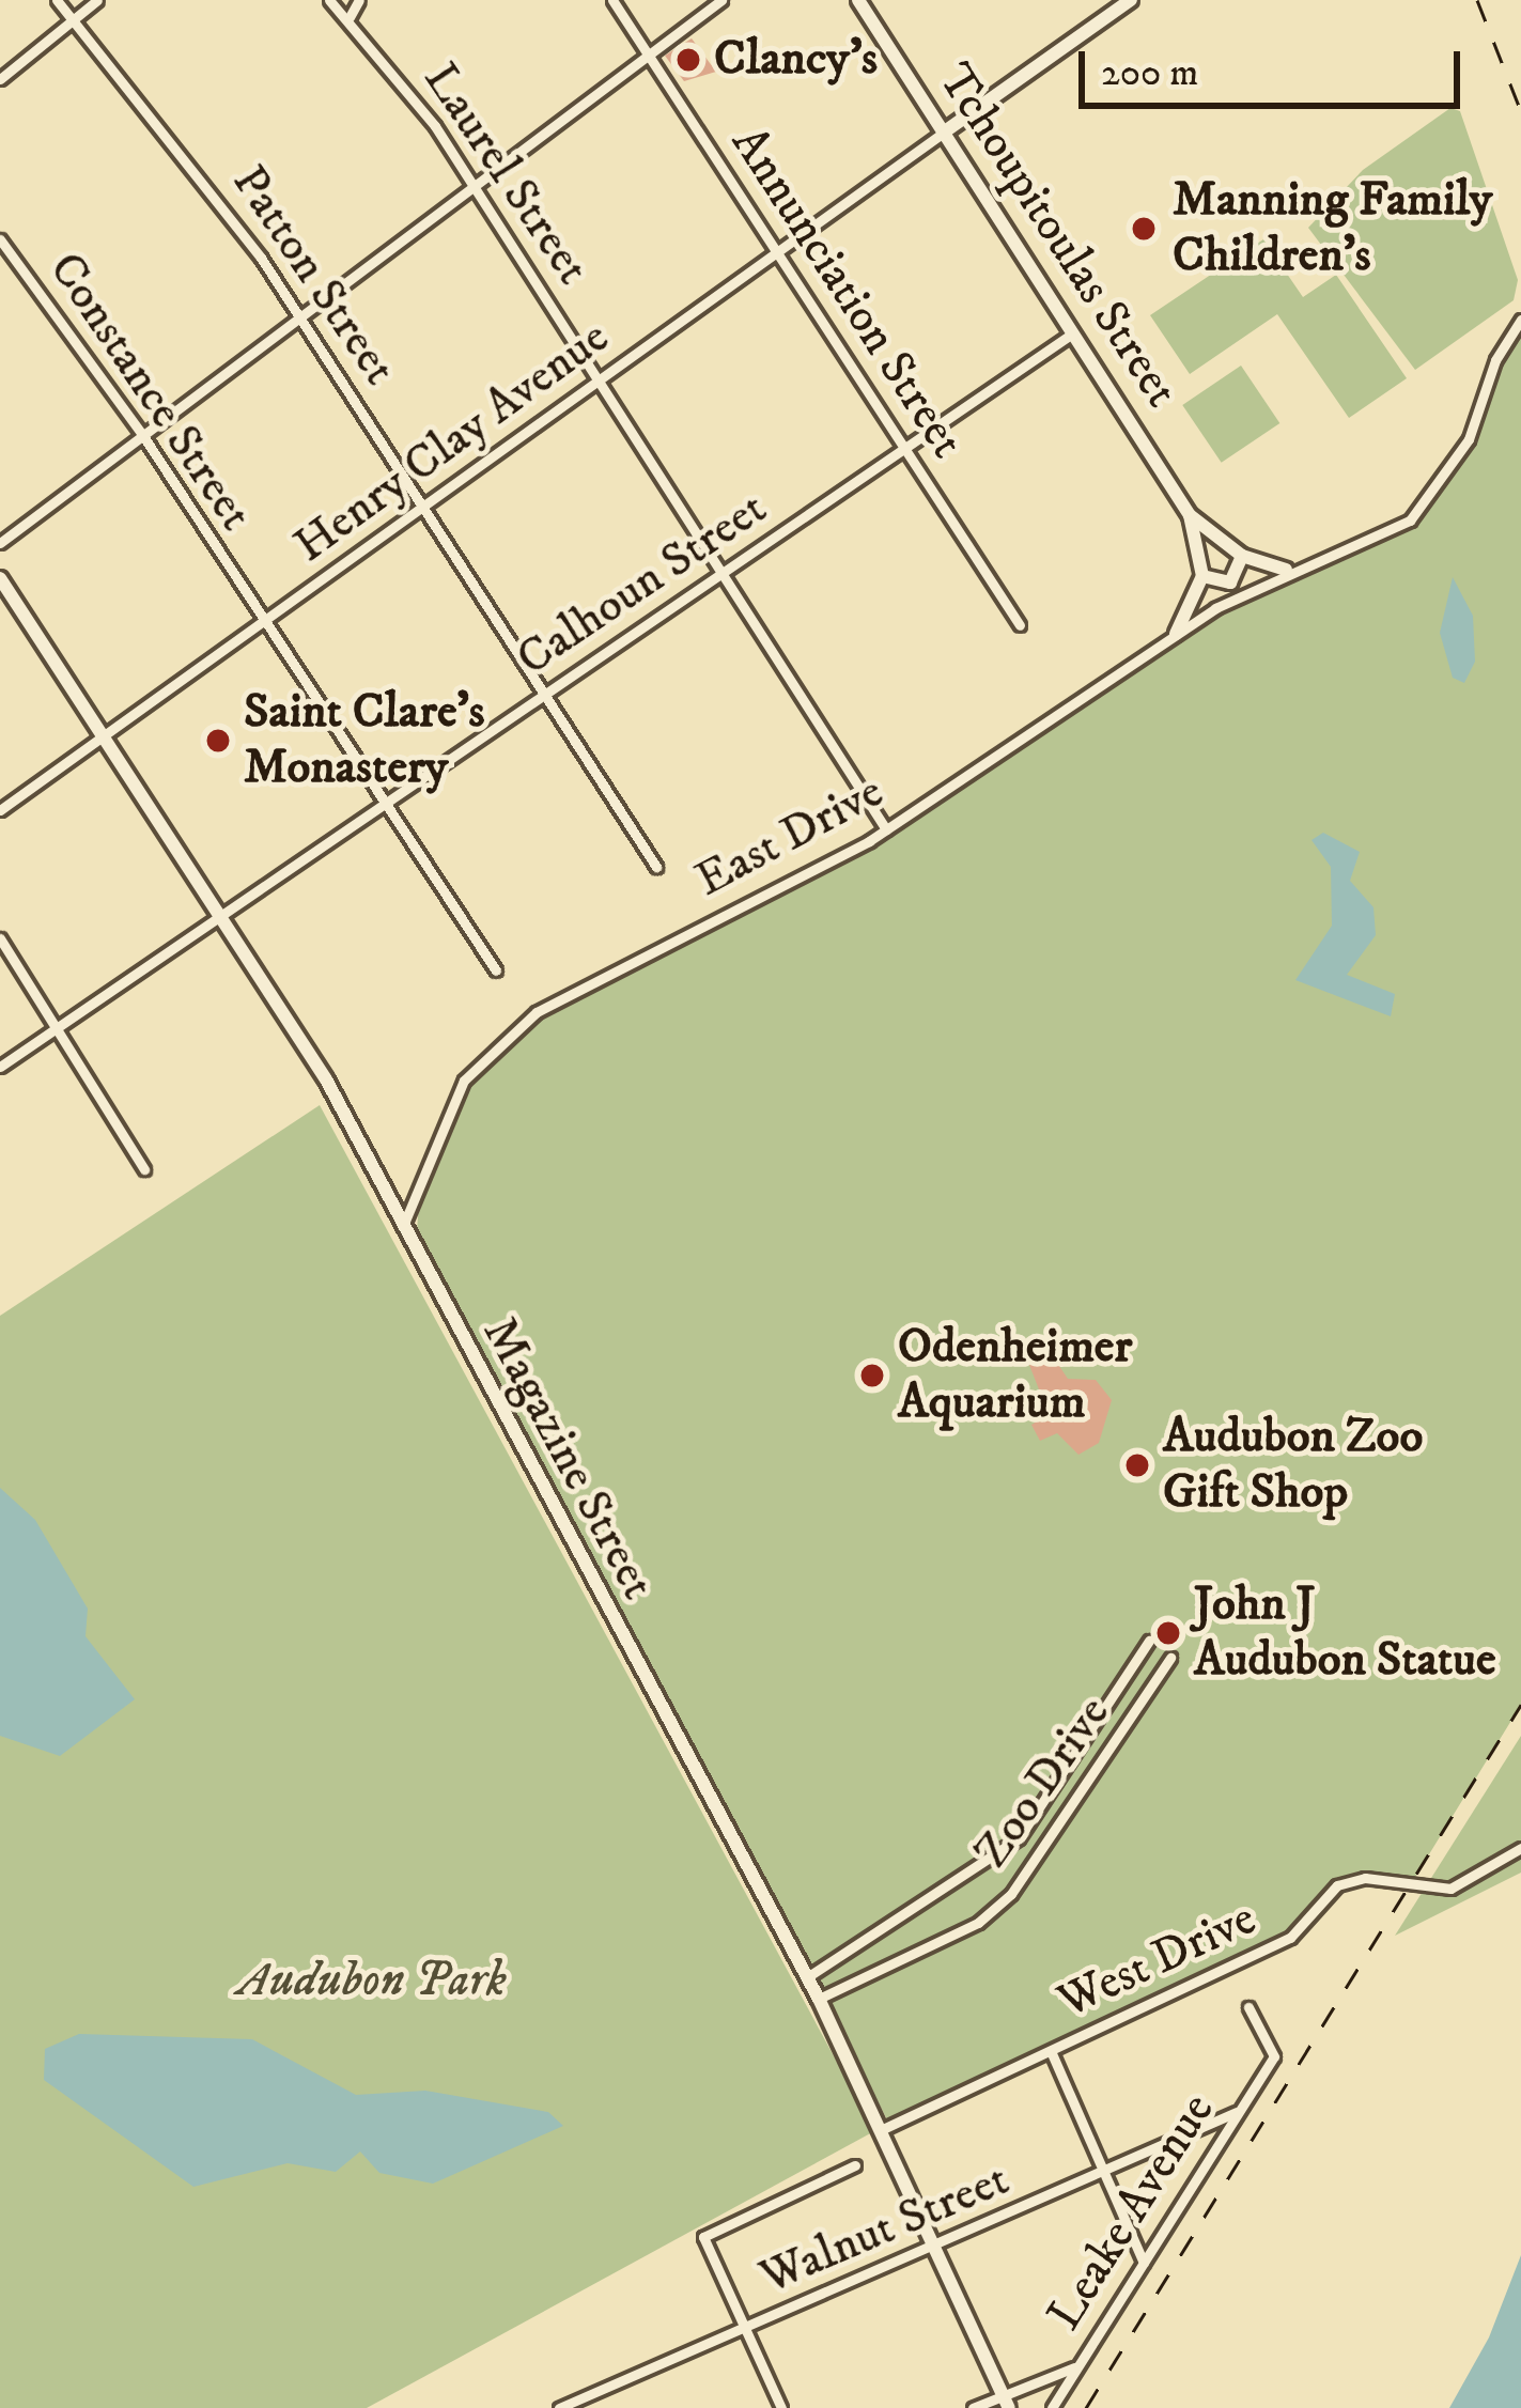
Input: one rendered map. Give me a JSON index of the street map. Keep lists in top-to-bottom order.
{
  "streets": {
    "street": [
      "Laurel Street",
      "Tchoupitoulas Street",
      "Patton Street",
      "Annunciation Street",
      "Constance Street",
      "Henry Clay Avenue",
      "Calhoun Street",
      "East Drive",
      "Magazine Street",
      "Zoo Drive",
      "West Drive",
      "Leake Avenue",
      "Walnut Street"
    ]
  },
  "crossings": [
    ["Laurel Street", "Henry Clay Avenue"],
    ["Laurel Street", "Calhoun Street"],
    ["Laurel Street", "East Drive"],
    ["Tchoupitoulas Street", "Henry Clay Avenue"],
    ["Tchoupitoulas Street", "Calhoun Street"],
    ["Tchoupitoulas Street", "East Drive"],
    ["Patton Street", "Henry Clay Avenue"],
    ["Patton Street", "Calhoun Street"],
    ["Annunciation Street", "Henry Clay Avenue"],
    ["Annunciation Street", "Calhoun Street"],
    ["Constance Street", "Henry Clay Avenue"],
    ["Constance Street", "Calhoun Street"],
    ["Henry Clay Avenue", "Magazine Street"],
    ["Calhoun Street", "Magazine Street"],
    ["East Drive", "Magazine Street"],
    ["Magazine Street", "Zoo Drive"],
    ["Magazine Street", "West Drive"],
    ["Magazine Street", "Walnut Street"],
    ["Leake Avenue", "Walnut Street"]
  ],
  "parks": ["Audubon Park"],
  "places": [
    "Clancy's",
    "Manning Family Children's",
    "Saint Clare's Monastery",
    "Odenheimer Aquarium",
    "Audubon Zoo Gift Shop",
    "John J Audubon Statue"
  ],
  "scale_bar": "200 m"
}
